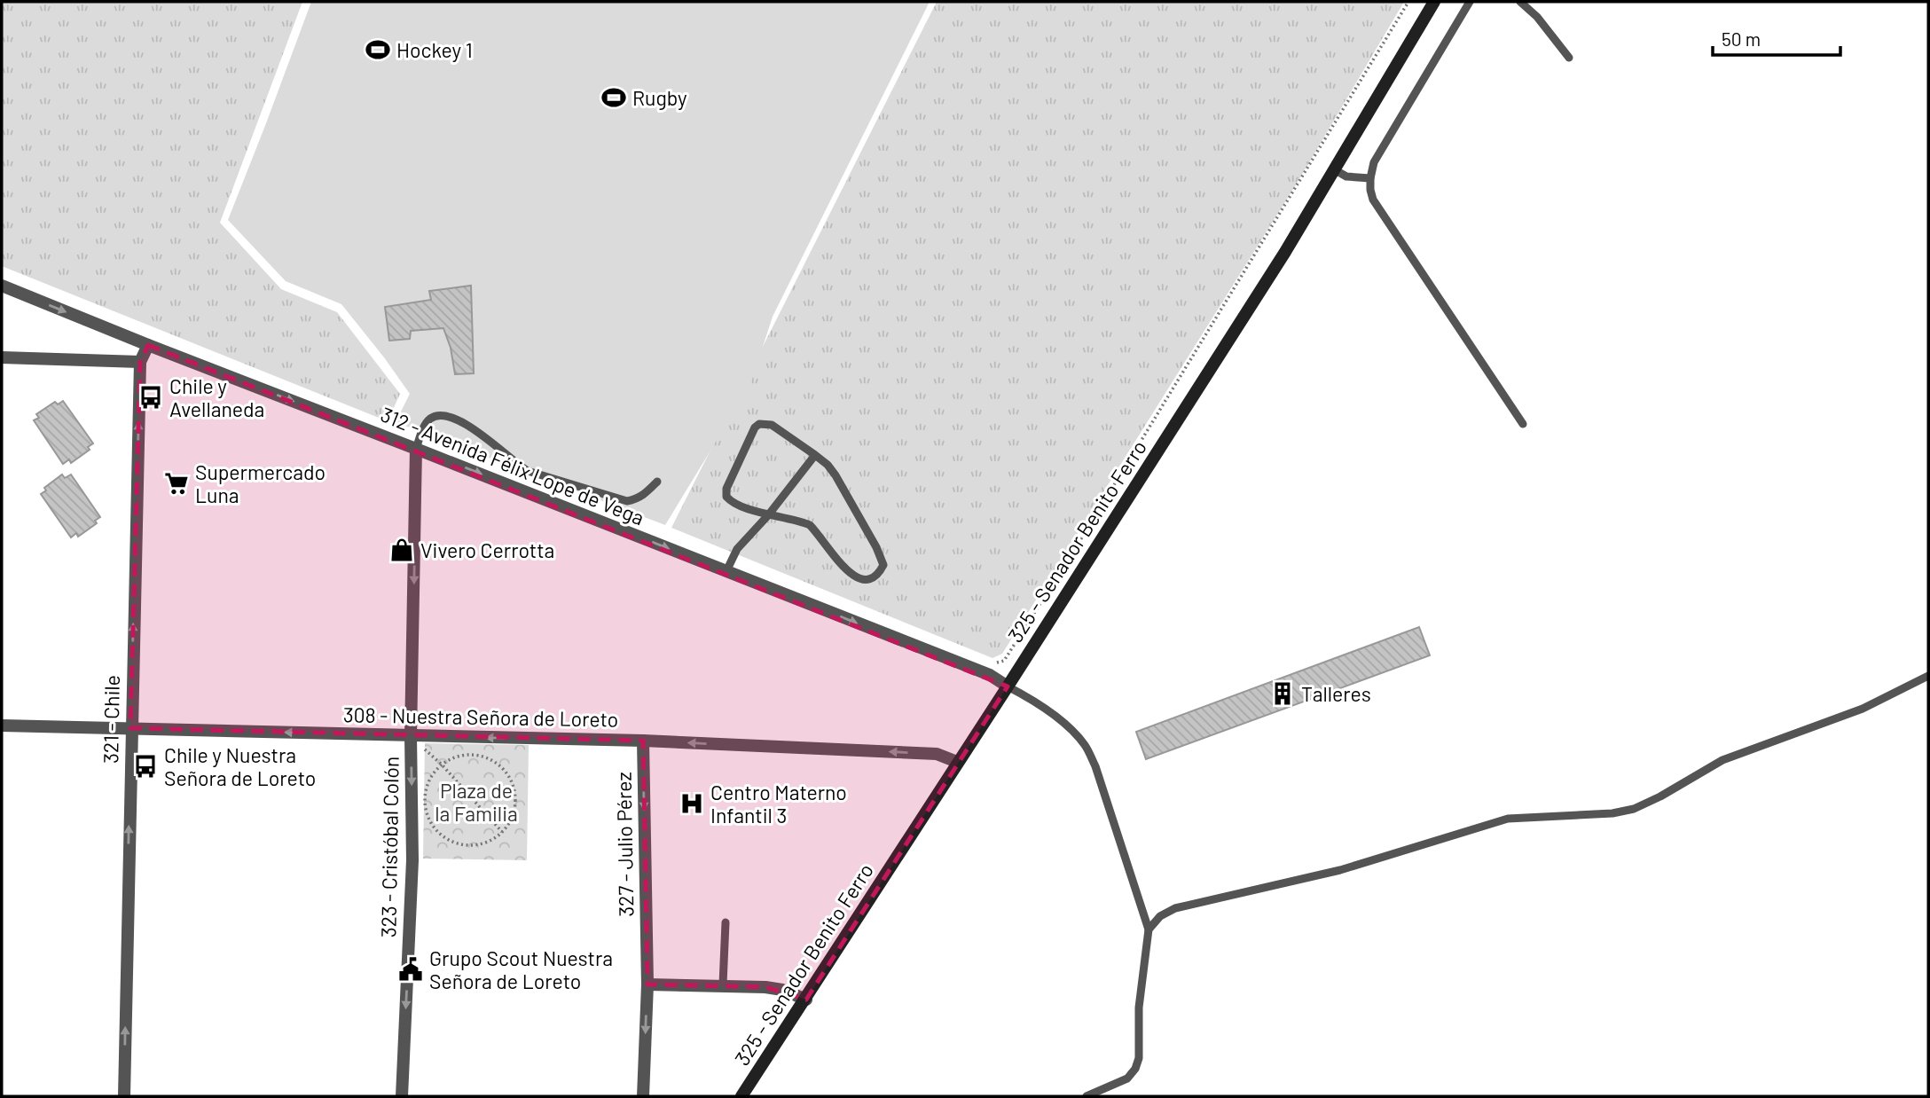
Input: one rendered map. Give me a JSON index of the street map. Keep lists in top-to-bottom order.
{
  "streets": {
    "main road": ["325 - Senador Benito Ferro"],
    "street": [
      "312 - Avenida Félix Lope de Vega",
      "308 - Nuestra Señora de Loreto",
      "321 - Chile",
      "327 - Julio Pérez",
      "323 - Cristóbal Colón"
    ]
  },
  "crossings": [
    ["312 - Avenida Félix Lope de Vega", "325 - Senador Benito Ferro"],
    ["312 - Avenida Félix Lope de Vega", "321 - Chile"],
    ["312 - Avenida Félix Lope de Vega", "323 - Cristóbal Colón"],
    ["325 - Senador Benito Ferro", "308 - Nuestra Señora de Loreto"],
    ["308 - Nuestra Señora de Loreto", "321 - Chile"],
    ["308 - Nuestra Señora de Loreto", "327 - Julio Pérez"],
    ["308 - Nuestra Señora de Loreto", "323 - Cristóbal Colón"]
  ],
  "one_way": [
    "312 - Avenida Félix Lope de Vega",
    "308 - Nuestra Señora de Loreto",
    "321 - Chile",
    "327 - Julio Pérez",
    "323 - Cristóbal Colón"
  ],
  "parks": ["Plaza de la Familia"],
  "places": {
    "sports": ["Hockey 1", "Rugby"],
    "bus stop": ["Chile y Avellaneda", "Chile y Nuestra Señora de Loreto"],
    "supermarket": ["Supermercado Luna"],
    "shop": ["Vivero Cerrotta"],
    "building": ["Talleres"],
    "hospital": ["Centro Materno Infantil 3"],
    "public building": ["Grupo Scout Nuestra Señora de Loreto"]
  },
  "scale_bar": "50 m"
}
